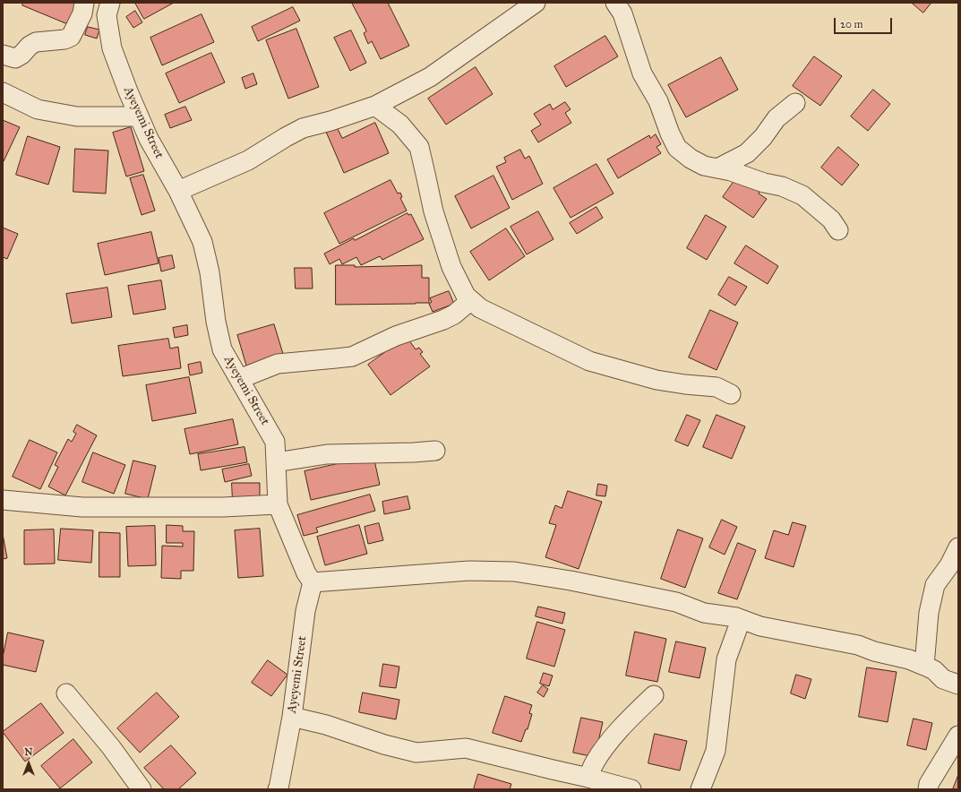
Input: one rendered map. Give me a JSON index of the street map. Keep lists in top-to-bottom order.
{
  "streets": {
    "street": ["Ayeyemi Street"]
  },
  "scale_bar": "20 m",
  "north": "top"
}
